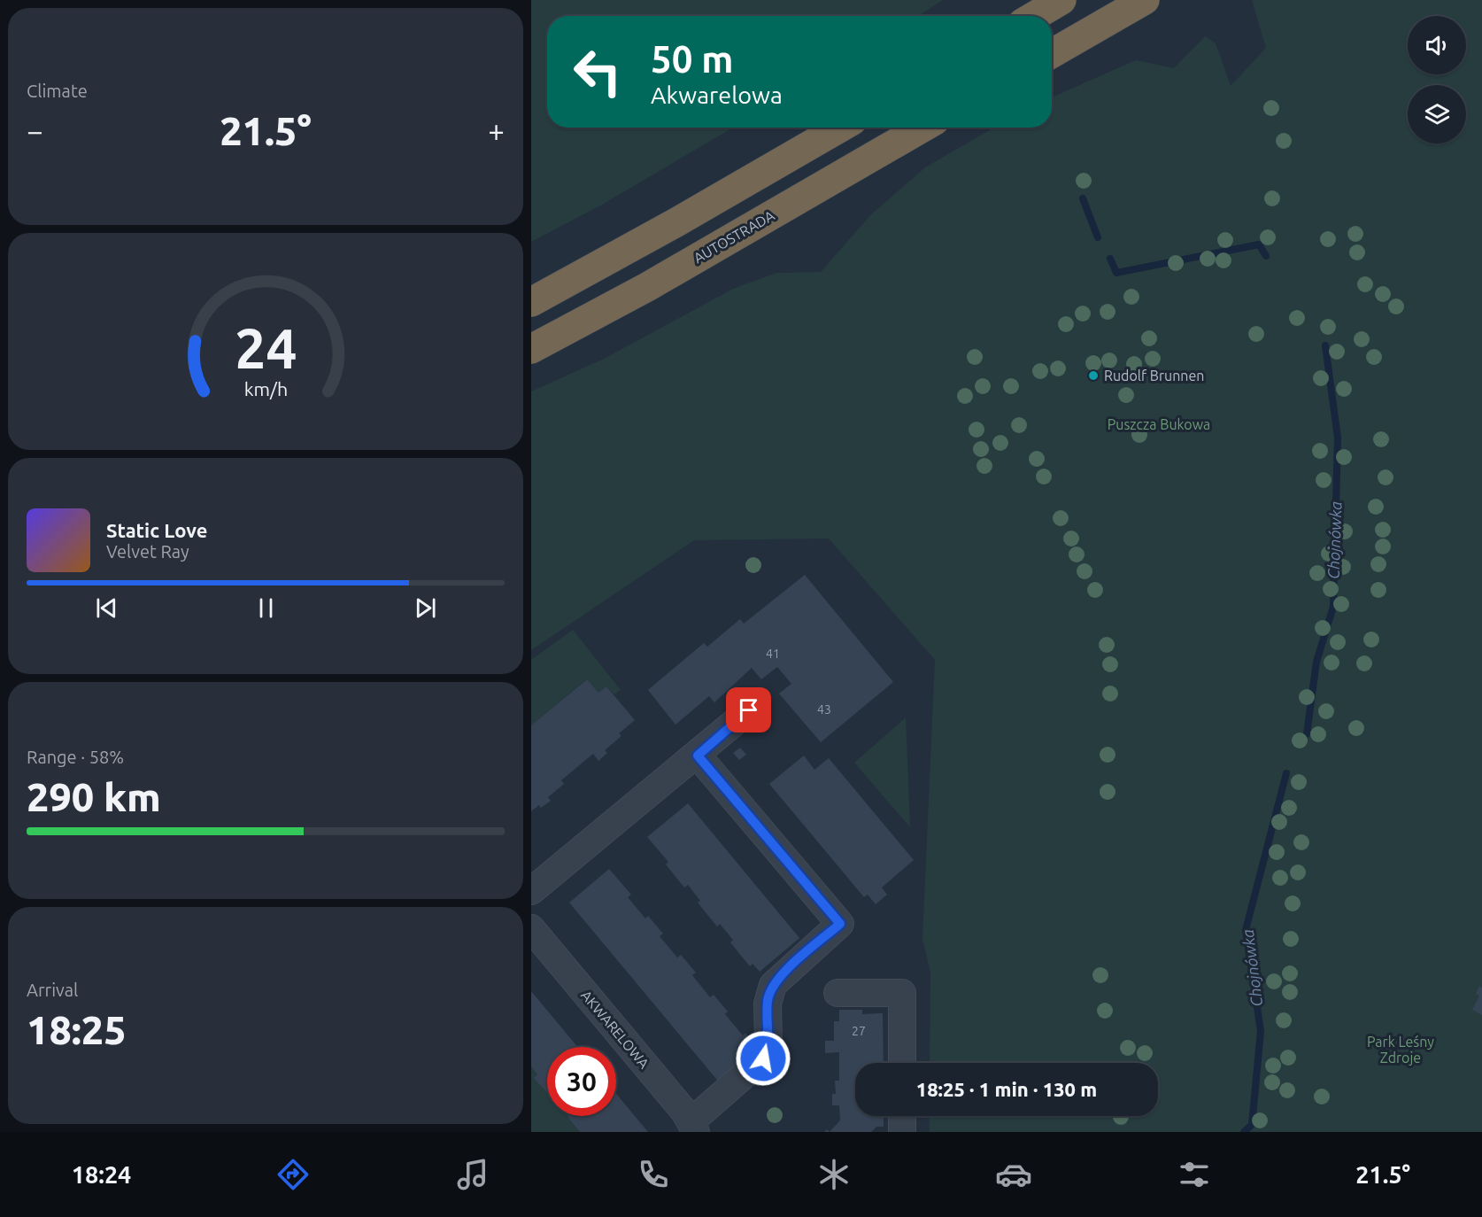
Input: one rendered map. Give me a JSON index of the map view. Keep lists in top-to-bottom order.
{
  "streets": {
    "highway": ["AUTOSTRADA"],
    "street": ["AKWARELOWA"]
  },
  "water": ["Chojnówka"],
  "parks": ["Puszcza Bukowa", "Park Leśny Zdroje"],
  "places": ["Rudolf Brunnen"],
  "house_numbers": ["41", "43", "27"],
  "page": {
    "tile": [
      "Climate",
      ["Range · 58%", "290 km"],
      ["Arrival", "18:25"]
    ],
    "turn": ["50 m", "Akwarelowa"],
    "heat": ["−", "21.5°", "+"],
    "song": ["Static Love", "Velvet Ray"],
    "limit": "30",
    "trip": "18:25 · 1 min · 130 m",
    "tabs": ["18:24", "21.5°"],
    "gauge": ["24", "km/h"]
  }
}
